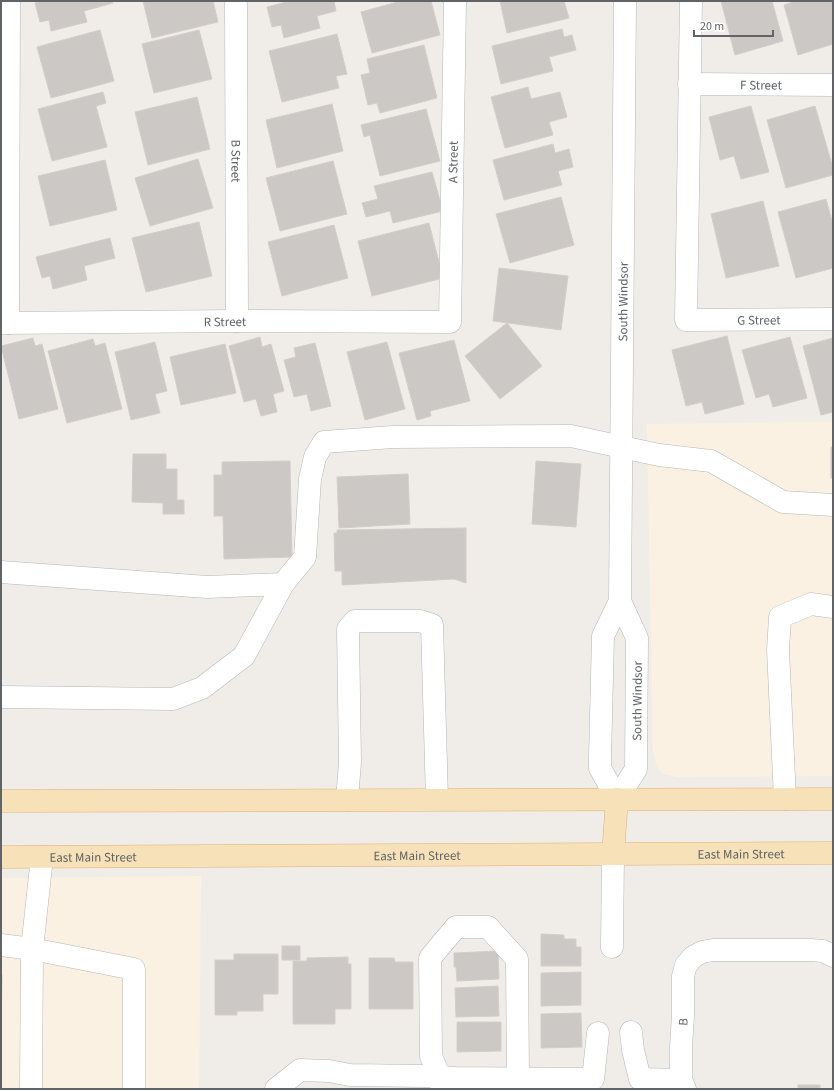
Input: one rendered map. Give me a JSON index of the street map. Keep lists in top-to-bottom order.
{
  "streets": {
    "main road": ["South Windsor", "East Main Street"],
    "street": [
      "F Street",
      "B Street",
      "A Street",
      "G Street",
      "R Street",
      "B"
    ]
  },
  "crossings": [
    ["F Street", "G Street"],
    ["B Street", "R Street"],
    ["A Street", "R Street"],
    ["South Windsor", "East Main Street"]
  ],
  "scale_bar": "20 m"
}
